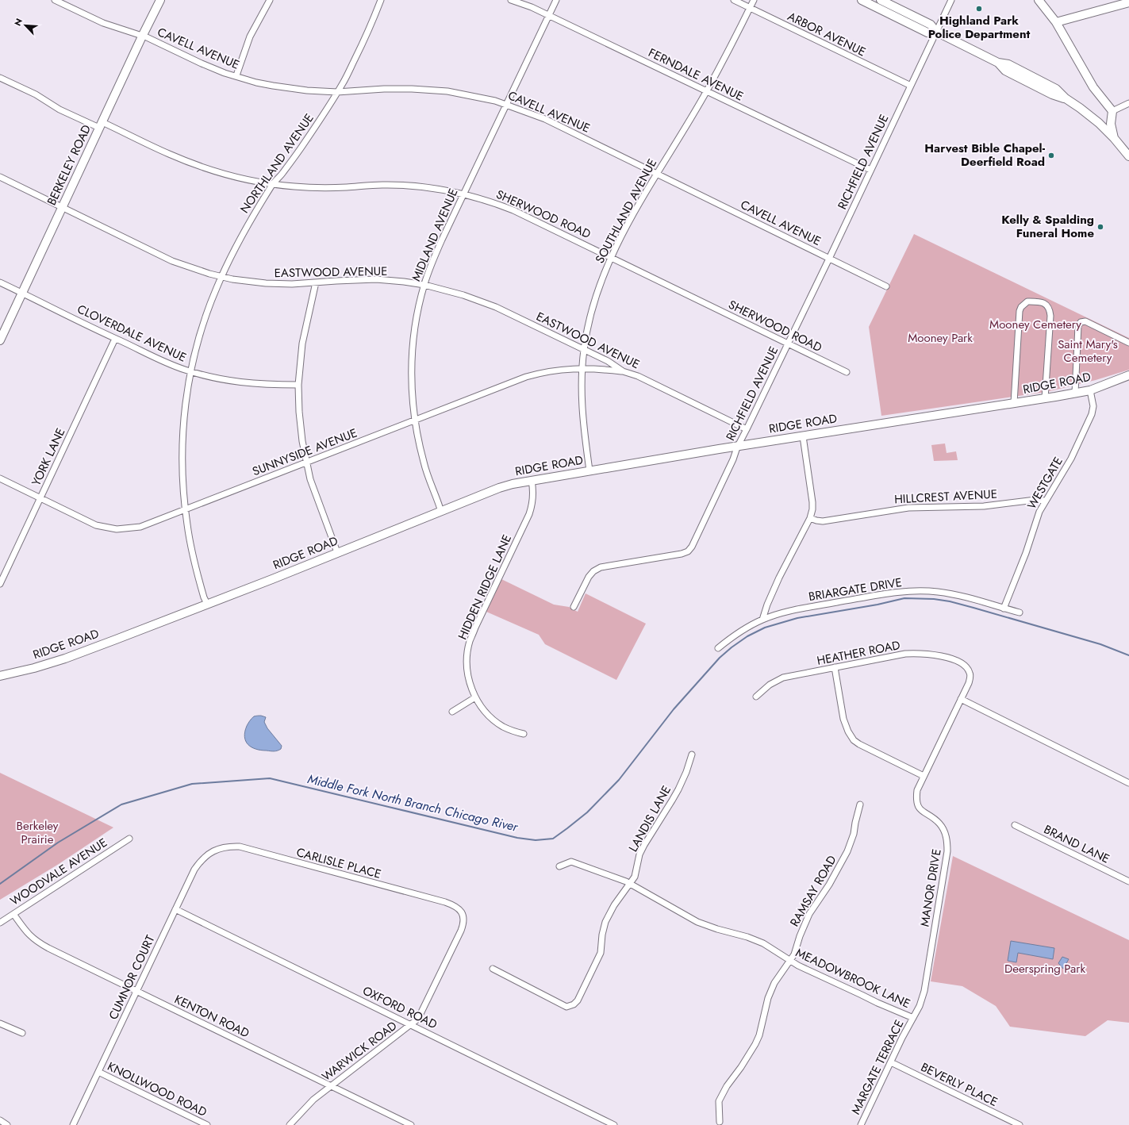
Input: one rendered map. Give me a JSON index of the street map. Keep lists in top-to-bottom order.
{
  "streets": {
    "street": [
      "ARBOR AVENUE",
      "CAVELL AVENUE",
      "FERNDALE AVENUE",
      "RICHFIELD AVENUE",
      "NORTHLAND AVENUE",
      "BERKELEY ROAD",
      "SOUTHLAND AVENUE",
      "SHERWOOD ROAD",
      "MIDLAND AVENUE",
      "EASTWOOD AVENUE",
      "CLOVERDALE AVENUE",
      "RIDGE ROAD",
      "SUNNYSIDE AVENUE",
      "YORK LANE",
      "WESTGATE",
      "HILLCREST AVENUE",
      "HIDDEN RIDGE LANE",
      "BRIARGATE DRIVE",
      "HEATHER ROAD",
      "LANDIS LANE",
      "BRAND LANE",
      "CARLISLE PLACE",
      "WOODVALE AVENUE",
      "MANOR DRIVE",
      "RAMSAY ROAD",
      "CUMNOR COURT",
      "MEADOWBROOK LANE",
      "OXFORD ROAD",
      "KENTON ROAD",
      "WARWICK ROAD",
      "MARGATE TERRACE",
      "BEVERLY PLACE",
      "KNOLLWOOD ROAD"
    ]
  },
  "crossings": [
    ["ARBOR AVENUE", "RICHFIELD AVENUE"],
    ["ARBOR AVENUE", "SOUTHLAND AVENUE"],
    ["CAVELL AVENUE", "RICHFIELD AVENUE"],
    ["CAVELL AVENUE", "NORTHLAND AVENUE"],
    ["CAVELL AVENUE", "BERKELEY ROAD"],
    ["CAVELL AVENUE", "SOUTHLAND AVENUE"],
    ["CAVELL AVENUE", "MIDLAND AVENUE"],
    ["FERNDALE AVENUE", "RICHFIELD AVENUE"],
    ["FERNDALE AVENUE", "SOUTHLAND AVENUE"],
    ["FERNDALE AVENUE", "MIDLAND AVENUE"],
    ["RICHFIELD AVENUE", "SHERWOOD ROAD"],
    ["RICHFIELD AVENUE", "EASTWOOD AVENUE"],
    ["RICHFIELD AVENUE", "RIDGE ROAD"],
    ["NORTHLAND AVENUE", "SHERWOOD ROAD"],
    ["NORTHLAND AVENUE", "EASTWOOD AVENUE"],
    ["NORTHLAND AVENUE", "CLOVERDALE AVENUE"],
    ["NORTHLAND AVENUE", "RIDGE ROAD"],
    ["NORTHLAND AVENUE", "SUNNYSIDE AVENUE"],
    ["BERKELEY ROAD", "SHERWOOD ROAD"],
    ["BERKELEY ROAD", "EASTWOOD AVENUE"],
    ["BERKELEY ROAD", "CLOVERDALE AVENUE"],
    ["SOUTHLAND AVENUE", "SHERWOOD ROAD"],
    ["SOUTHLAND AVENUE", "EASTWOOD AVENUE"],
    ["SOUTHLAND AVENUE", "RIDGE ROAD"],
    ["SOUTHLAND AVENUE", "SUNNYSIDE AVENUE"],
    ["SHERWOOD ROAD", "MIDLAND AVENUE"],
    ["MIDLAND AVENUE", "EASTWOOD AVENUE"],
    ["MIDLAND AVENUE", "RIDGE ROAD"],
    ["MIDLAND AVENUE", "SUNNYSIDE AVENUE"],
    ["EASTWOOD AVENUE", "SUNNYSIDE AVENUE"],
    ["CLOVERDALE AVENUE", "YORK LANE"],
    ["RIDGE ROAD", "WESTGATE"],
    ["RIDGE ROAD", "HIDDEN RIDGE LANE"],
    ["SUNNYSIDE AVENUE", "YORK LANE"],
    ["WESTGATE", "HILLCREST AVENUE"],
    ["WESTGATE", "BRIARGATE DRIVE"],
    ["HEATHER ROAD", "MANOR DRIVE"],
    ["LANDIS LANE", "MEADOWBROOK LANE"],
    ["CARLISLE PLACE", "CUMNOR COURT"],
    ["CARLISLE PLACE", "WARWICK ROAD"],
    ["WOODVALE AVENUE", "KENTON ROAD"],
    ["MANOR DRIVE", "MEADOWBROOK LANE"],
    ["MANOR DRIVE", "MARGATE TERRACE"],
    ["RAMSAY ROAD", "MEADOWBROOK LANE"],
    ["CUMNOR COURT", "OXFORD ROAD"],
    ["CUMNOR COURT", "KENTON ROAD"],
    ["CUMNOR COURT", "KNOLLWOOD ROAD"],
    ["MEADOWBROOK LANE", "MARGATE TERRACE"],
    ["OXFORD ROAD", "WARWICK ROAD"],
    ["KENTON ROAD", "WARWICK ROAD"],
    ["MARGATE TERRACE", "BEVERLY PLACE"]
  ],
  "water": ["Middle Fork North Branch Chicago River"],
  "parks": [
    "Mooney Cemetery",
    "Mooney Park",
    "Saint Mary's Cemetery",
    "Berkeley Prairie",
    "Deerspring Park"
  ],
  "places": ["Highland Park Police Department", "Harvest Bible Chapel- Deerfield Road", "Kelly & Spalding Funeral Home"],
  "north": "top left"
}
